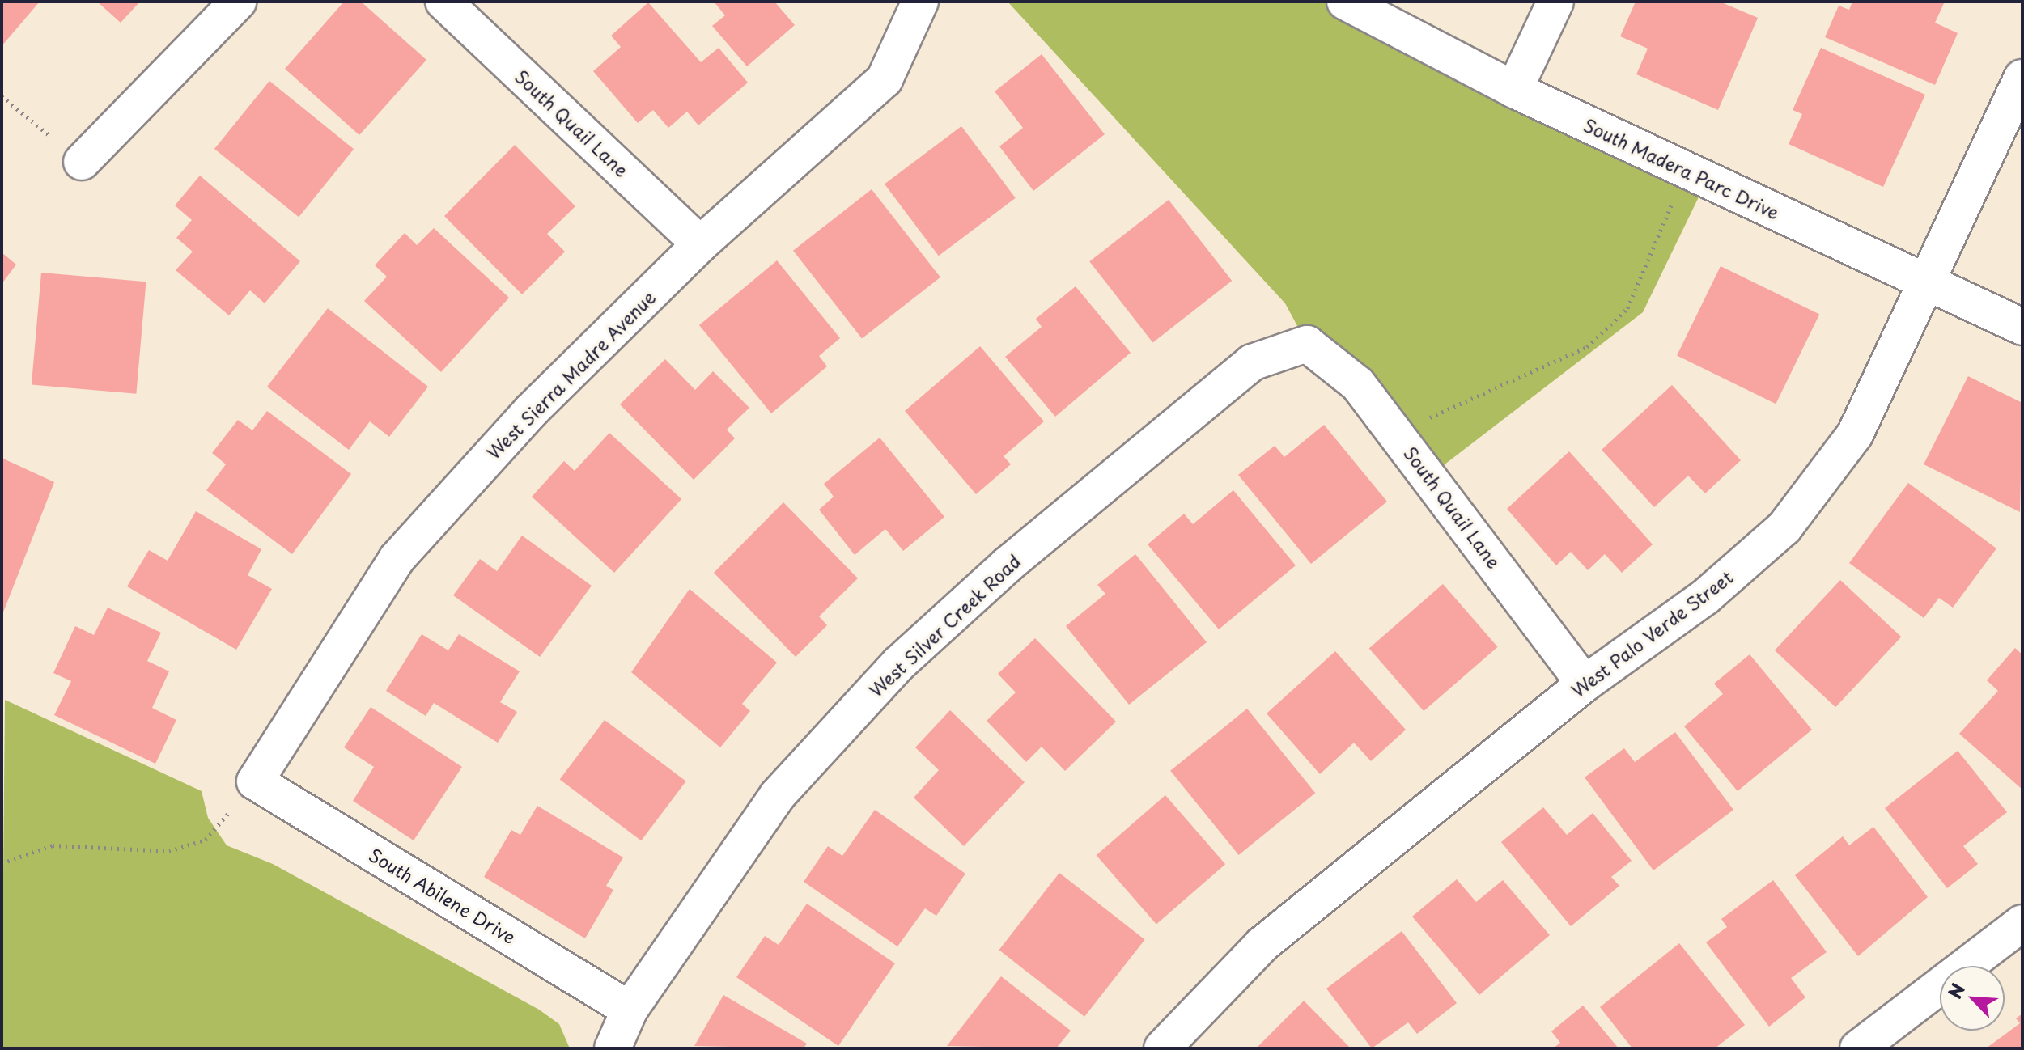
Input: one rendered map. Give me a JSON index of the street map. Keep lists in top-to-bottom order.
{
  "streets": {
    "street": [
      "South Quail Lane",
      "South Madera Parc Drive",
      "West Sierra Madre Avenue",
      "West Silver Creek Road",
      "West Palo Verde Street",
      "South Abilene Drive"
    ]
  },
  "crossings": [
    ["South Quail Lane", "West Sierra Madre Avenue"],
    ["South Quail Lane", "West Silver Creek Road"],
    ["South Quail Lane", "West Palo Verde Street"],
    ["South Madera Parc Drive", "West Palo Verde Street"],
    ["West Sierra Madre Avenue", "South Abilene Drive"],
    ["West Silver Creek Road", "South Abilene Drive"]
  ],
  "north": "top left"
}
